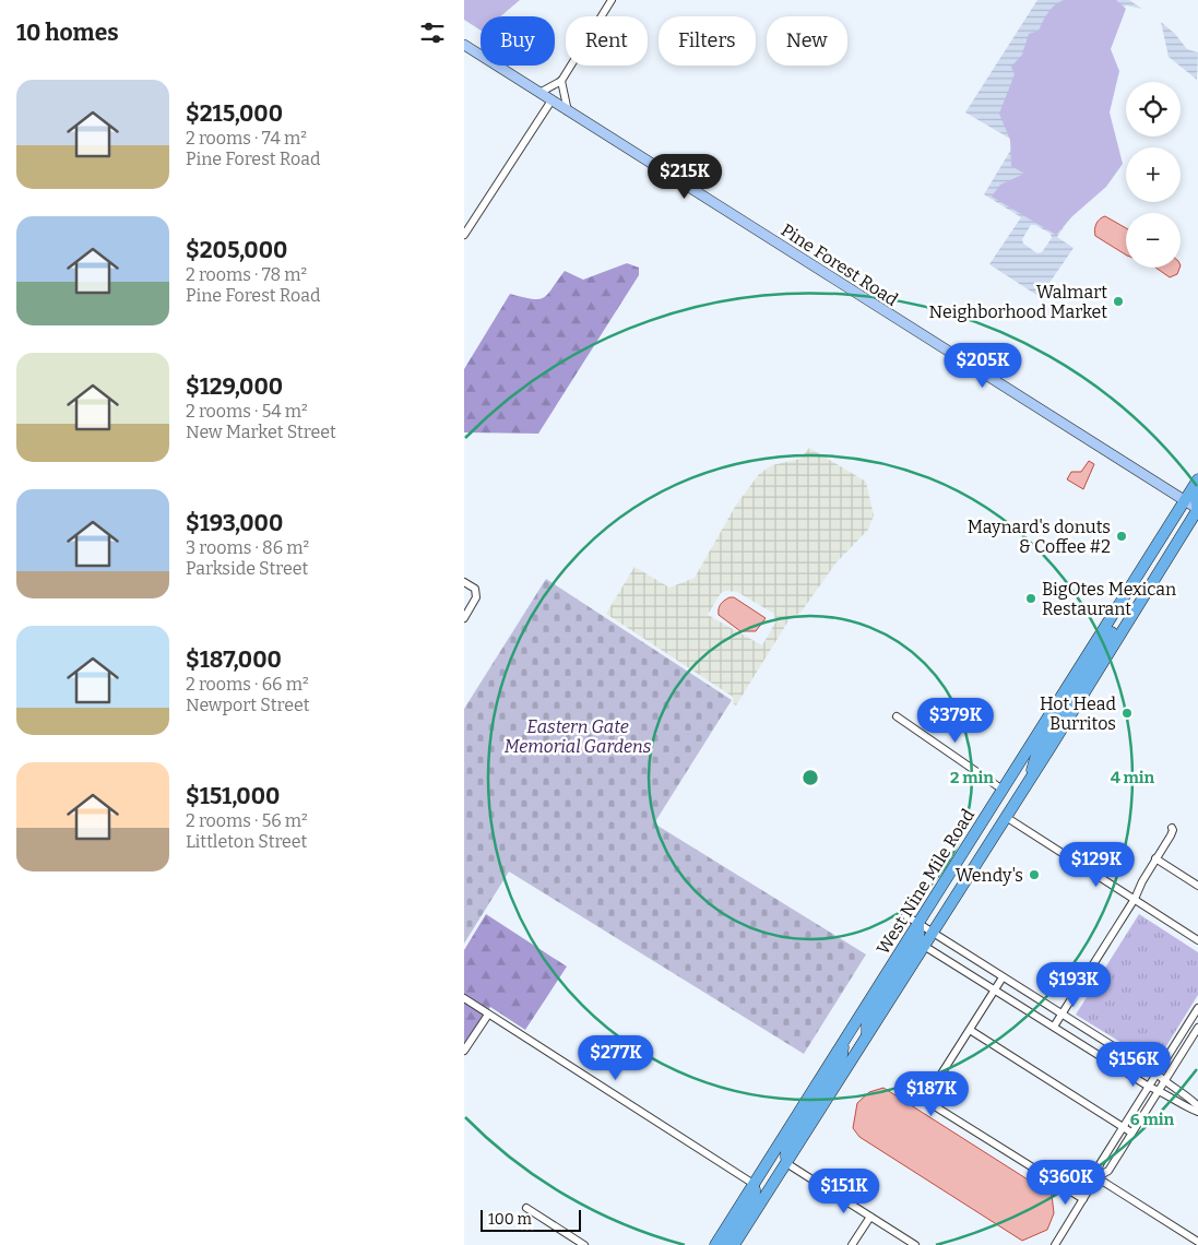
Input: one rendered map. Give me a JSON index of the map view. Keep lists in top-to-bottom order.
{
  "streets": {
    "main road": ["Pine Forest Road", "West Nine Mile Road"]
  },
  "crossings": [
    ["Pine Forest Road", "West Nine Mile Road"]
  ],
  "parks": ["Eastern Gate Memorial Gardens"],
  "places": [
    "Walmart Neighborhood Market",
    "Maynard's donuts & Coffee #2",
    "BigOtes Mexican Restaurant",
    "Hot Head Burritos",
    "Wendy's"
  ],
  "scale_bar": "100 m",
  "page": {
    "heading": "10 homes",
    "chip": [
      "Buy",
      "Rent",
      "Filters",
      "New"
    ],
    "list": [
      {
        "name": "$215,000",
        "note": "2 rooms · 74 m² · Pine Forest Road"
      },
      {
        "name": "$205,000",
        "note": "2 rooms · 78 m² · Pine Forest Road"
      },
      {
        "name": "$129,000",
        "note": "2 rooms · 54 m² · New Market Street"
      },
      {
        "name": "$193,000",
        "note": "3 rooms · 86 m² · Parkside Street"
      },
      {
        "name": "$187,000",
        "note": "2 rooms · 66 m² · Newport Street"
      },
      {
        "name": "$151,000",
        "note": "2 rooms · 56 m² · Littleton Street"
      }
    ],
    "map_buttons": ["+", "−"],
    "price": [
      "$215K",
      "$205K",
      "$379K",
      "$129K",
      "$193K",
      "$277K",
      "$156K",
      "$187K",
      "$360K",
      "$151K"
    ],
    "scale": "100 m"
  },
  "rings": ["2 min", "4 min", "6 min"]
}
